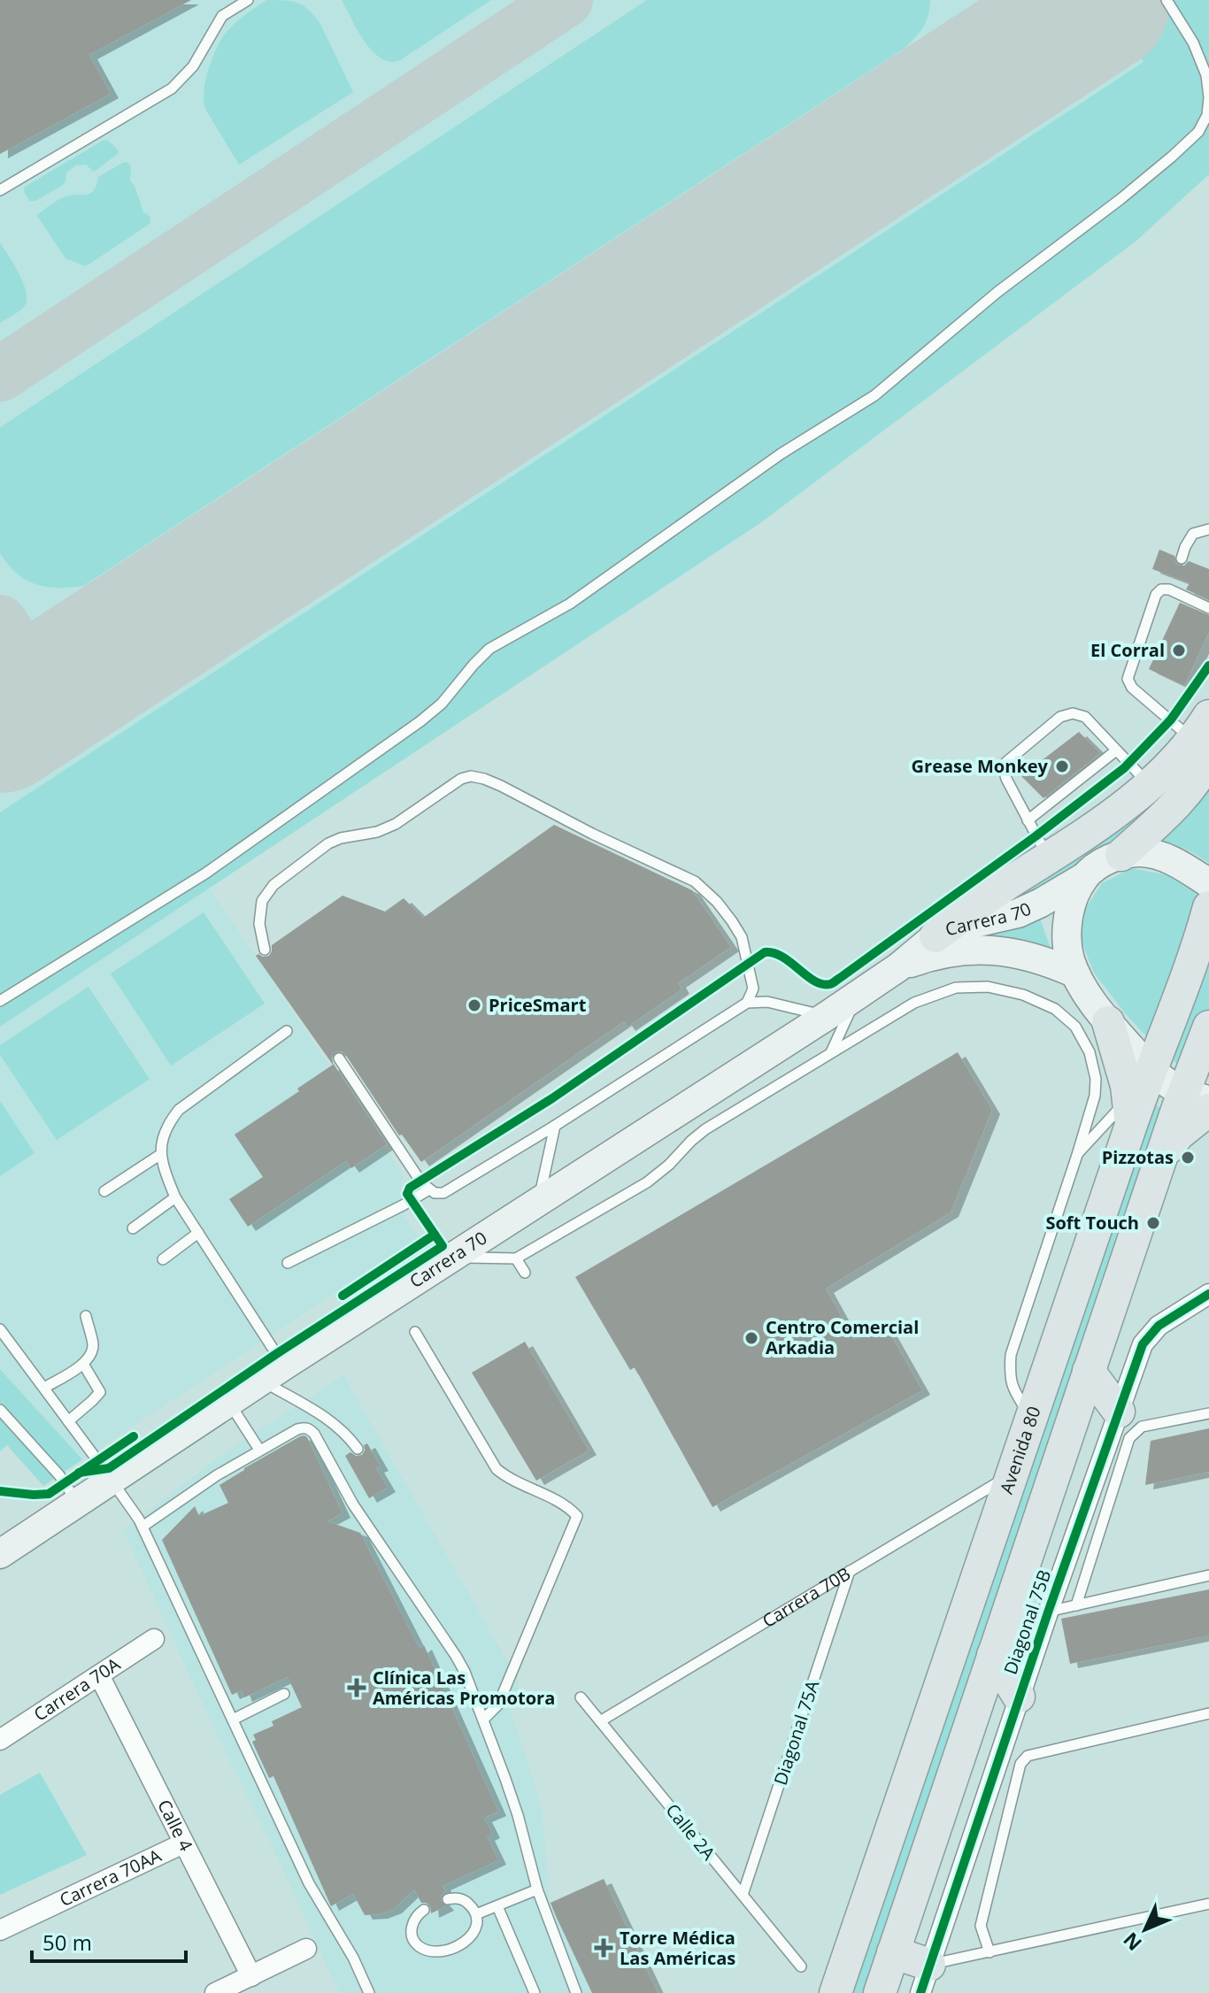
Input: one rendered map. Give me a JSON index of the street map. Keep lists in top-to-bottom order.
{
  "streets": {
    "main road": ["Carrera 70", "Avenida 80"],
    "street": [
      "Diagonal 75B",
      "Carrera 70A",
      "Calle 4",
      "Carrera 70AA"
    ],
    "lane": ["Carrera 70B", "Diagonal 75A", "Calle 2A"]
  },
  "crossings": [
    ["Avenida 80", "Carrera 70B"],
    ["Carrera 70B", "Diagonal 75A"],
    ["Carrera 70B", "Calle 2A"],
    ["Carrera 70A", "Calle 4"],
    ["Diagonal 75A", "Calle 2A"],
    ["Calle 4", "Carrera 70AA"]
  ],
  "places": {
    "other": [
      "El Corral",
      "Grease Monkey",
      "PriceSmart",
      "Pizzotas",
      "Soft Touch",
      "Centro Comercial Arkadia"
    ],
    "health": ["Clínica Las Américas Promotora", "Torre Médica Las Américas"]
  },
  "scale_bar": "50 m",
  "north": "bottom left"
}
